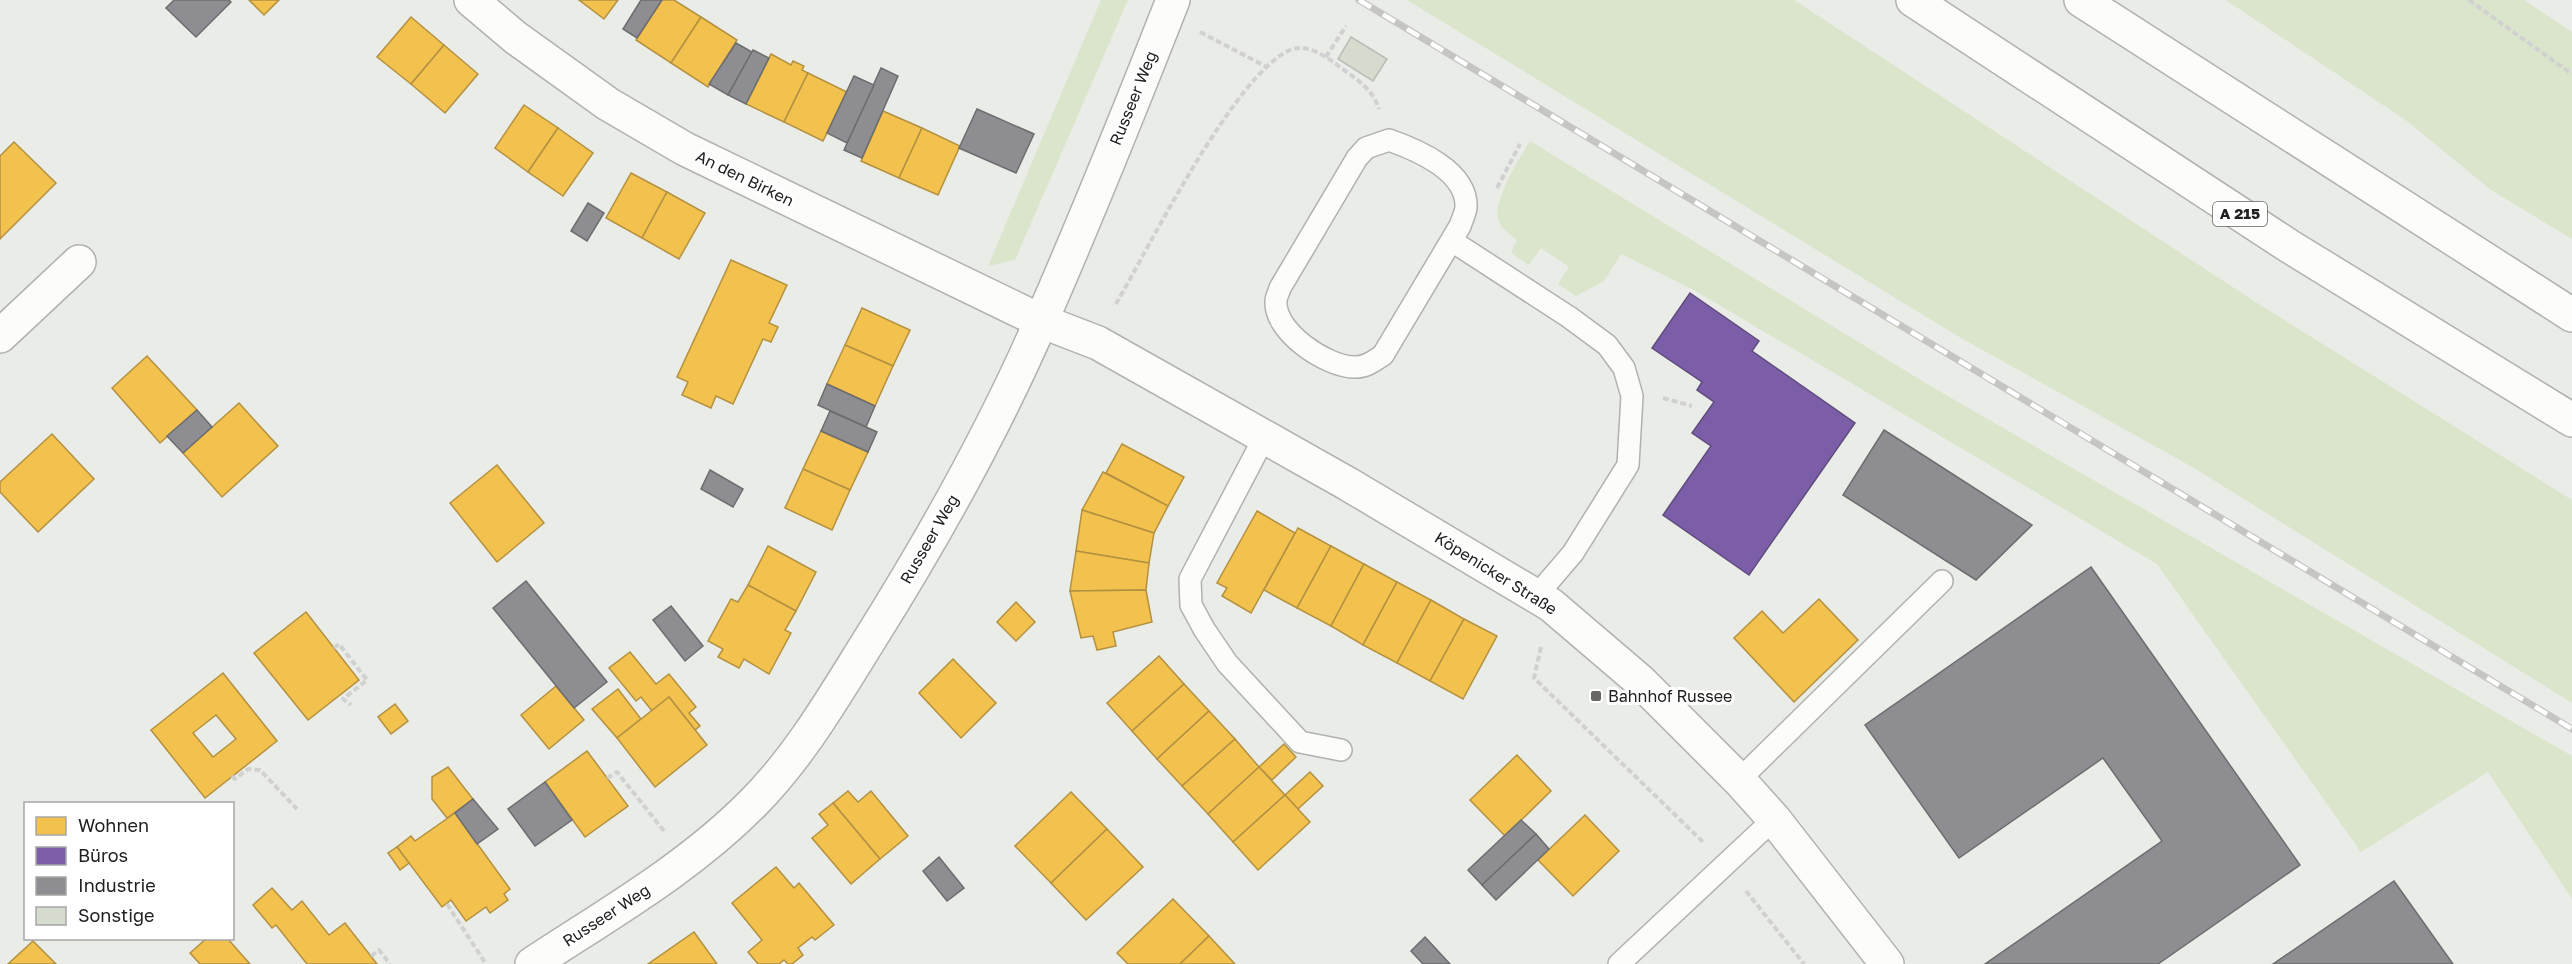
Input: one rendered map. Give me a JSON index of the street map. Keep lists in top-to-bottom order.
{
  "streets": {
    "main road": [
      "Russeer Weg",
      "An den Birken",
      "A 215",
      "Köpenicker Straße"
    ]
  },
  "crossings": [
    ["Russeer Weg", "An den Birken"],
    ["Russeer Weg", "Köpenicker Straße"],
    ["An den Birken", "Köpenicker Straße"]
  ],
  "places": {
    "transit": ["Bahnhof Russee"]
  },
  "legend": [
    "Wohnen",
    "Büros",
    "Industrie",
    "Sonstige"
  ]
}
